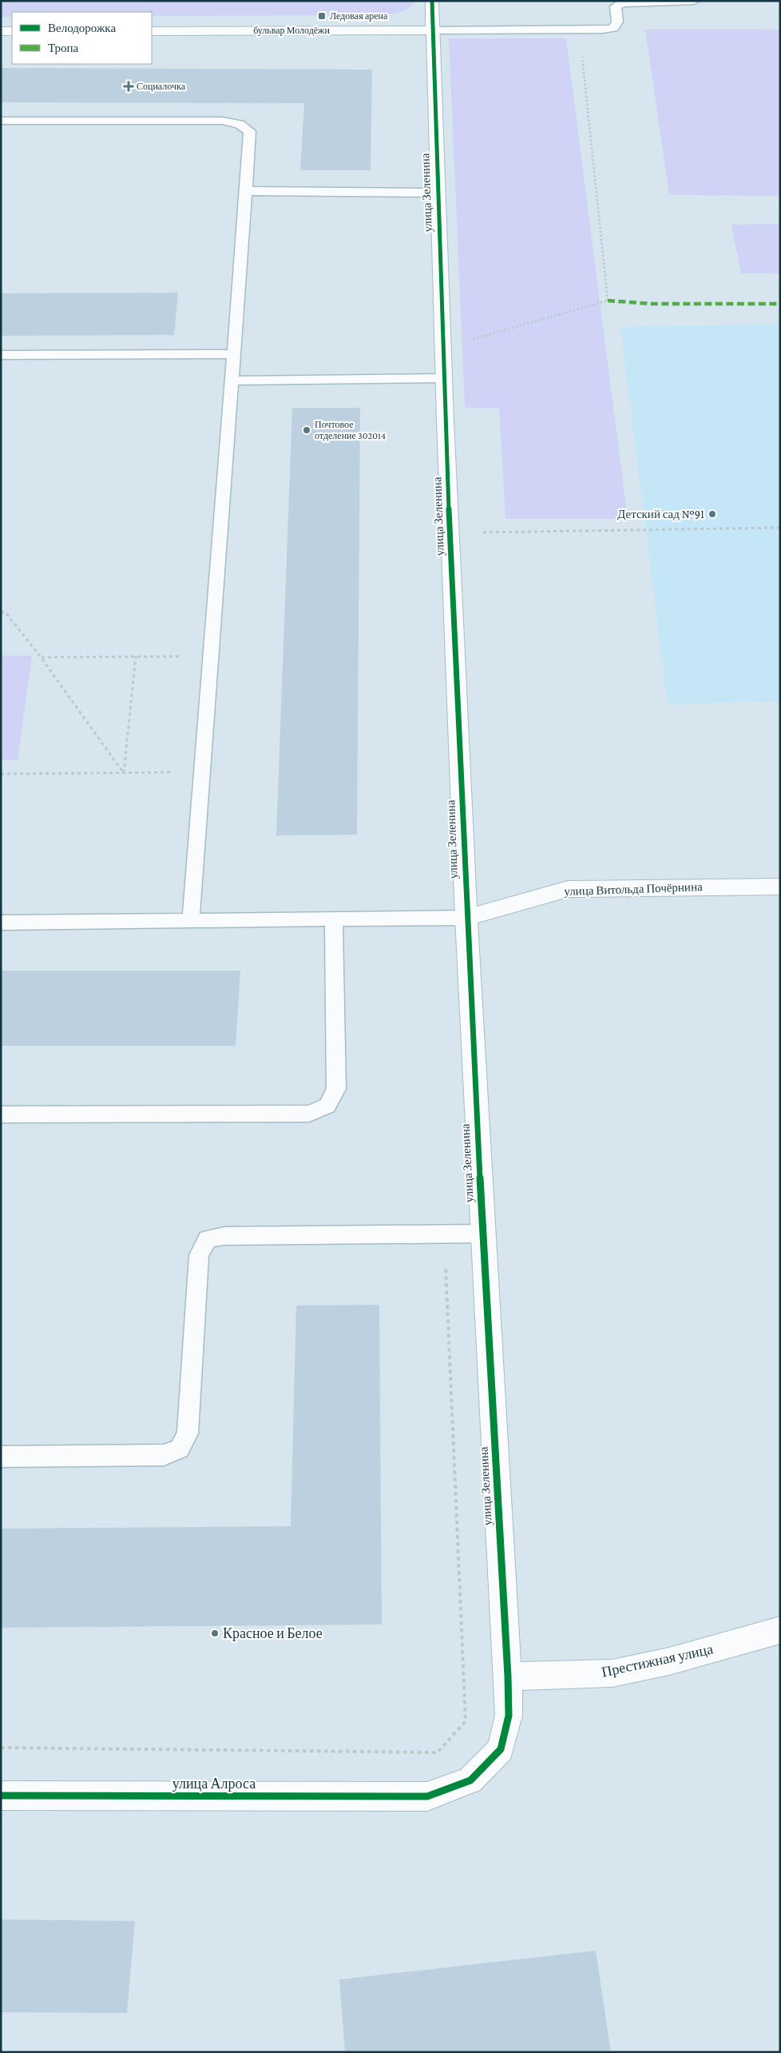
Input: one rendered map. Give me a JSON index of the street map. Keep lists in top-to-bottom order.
{
  "streets": {
    "street": [
      "бульвар Молодёжи",
      "улица Зеленина",
      "улица Витольда Почёрнина",
      "Престижная улица",
      "улица Алроса"
    ]
  },
  "crossings": [
    ["бульвар Молодёжи", "улица Зеленина"],
    ["улица Зеленина", "улица Витольда Почёрнина"],
    ["улица Зеленина", "Престижная улица"],
    ["улица Зеленина", "улица Алроса"]
  ],
  "places": {
    "transit": ["Ледовая арена"],
    "health": ["Социалочка"],
    "other": ["Почтовое отделение 302014", "Детский сад №91", "Красное и Белое"]
  },
  "legend": ["Велодорожка", "Тропа"]
}
